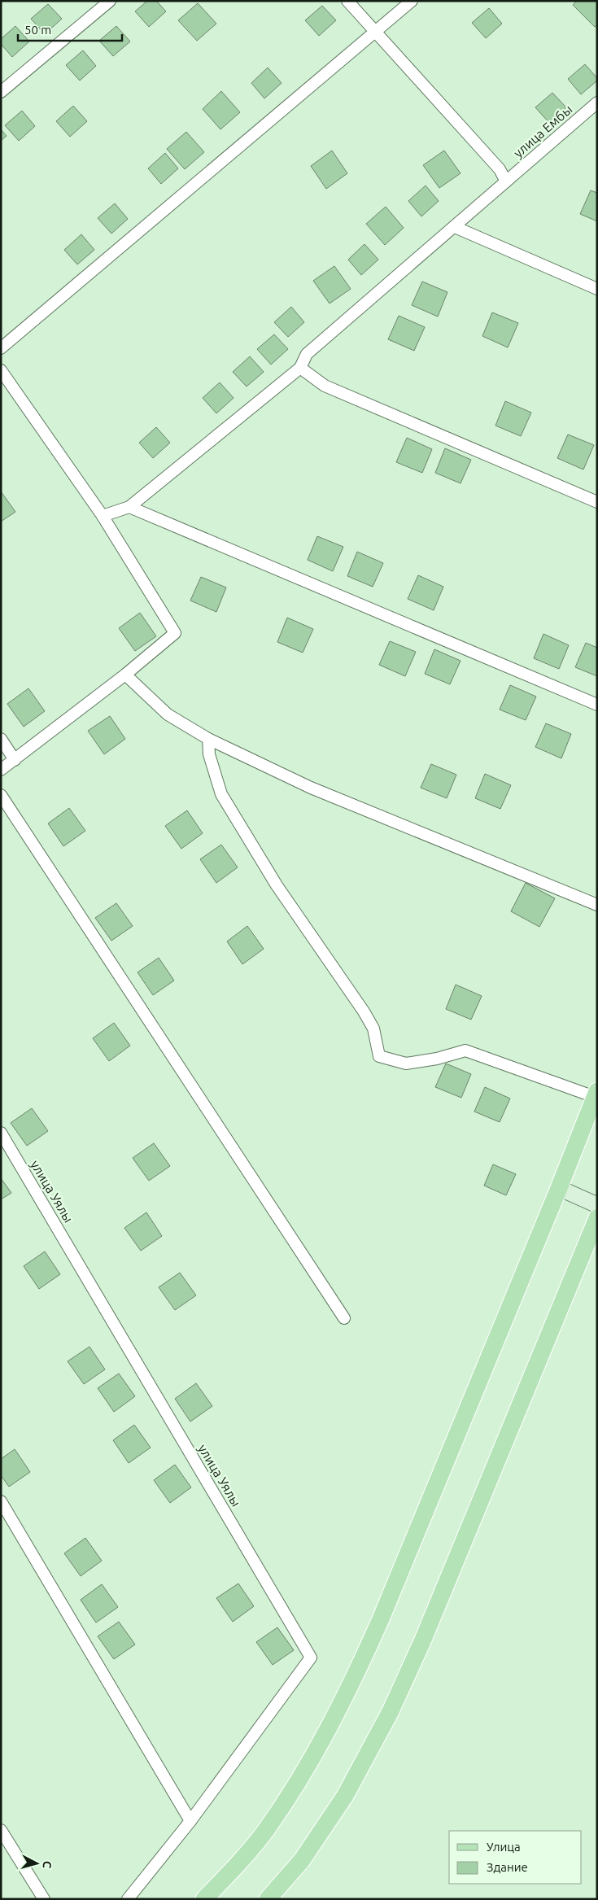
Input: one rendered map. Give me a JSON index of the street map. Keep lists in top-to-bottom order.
{
  "streets": {
    "street": ["улица Ембы", "улица Уялы"]
  },
  "legend": ["Улица", "Здание"],
  "scale_bar": "50 m",
  "north": "right"
}
